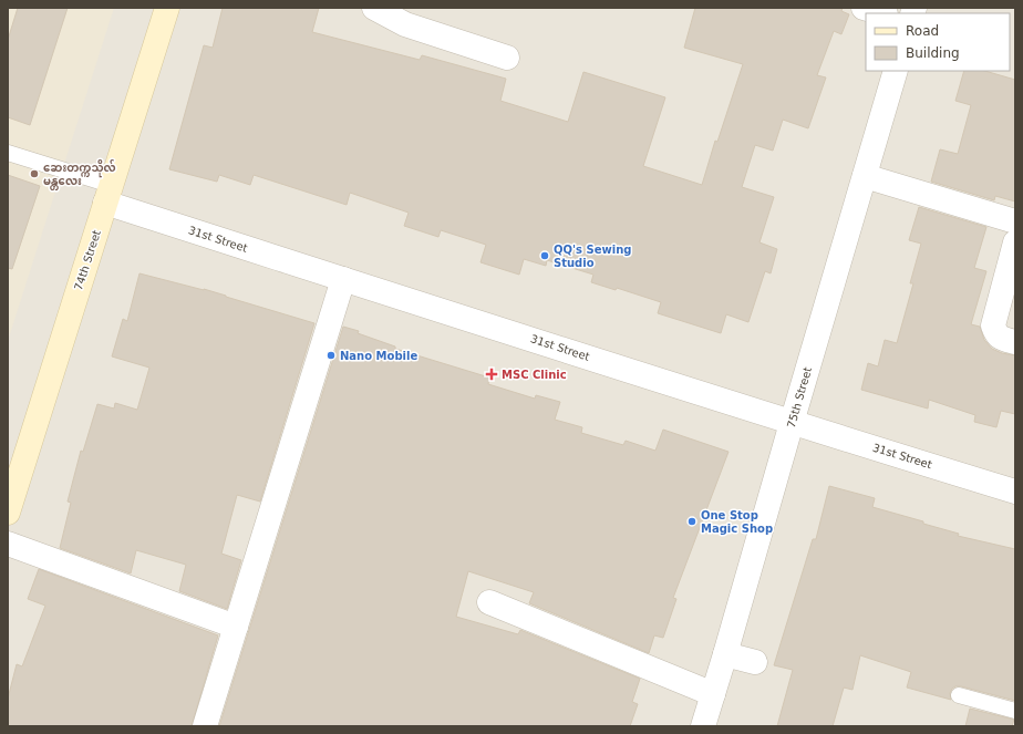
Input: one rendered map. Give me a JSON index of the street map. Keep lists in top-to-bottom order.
{
  "streets": {
    "street": ["31st Street", "74th Street", "75th Street"]
  },
  "crossings": [
    ["31st Street", "74th Street"],
    ["31st Street", "75th Street"]
  ],
  "places": {
    "other": [
      "ဆေးတက္ကသိုလ် မန္တလေး",
      "QQ's Sewing Studio",
      "Nano Mobile",
      "One Stop Magic Shop"
    ],
    "health": ["MSC Clinic"]
  },
  "legend": ["Road", "Building"]
}
